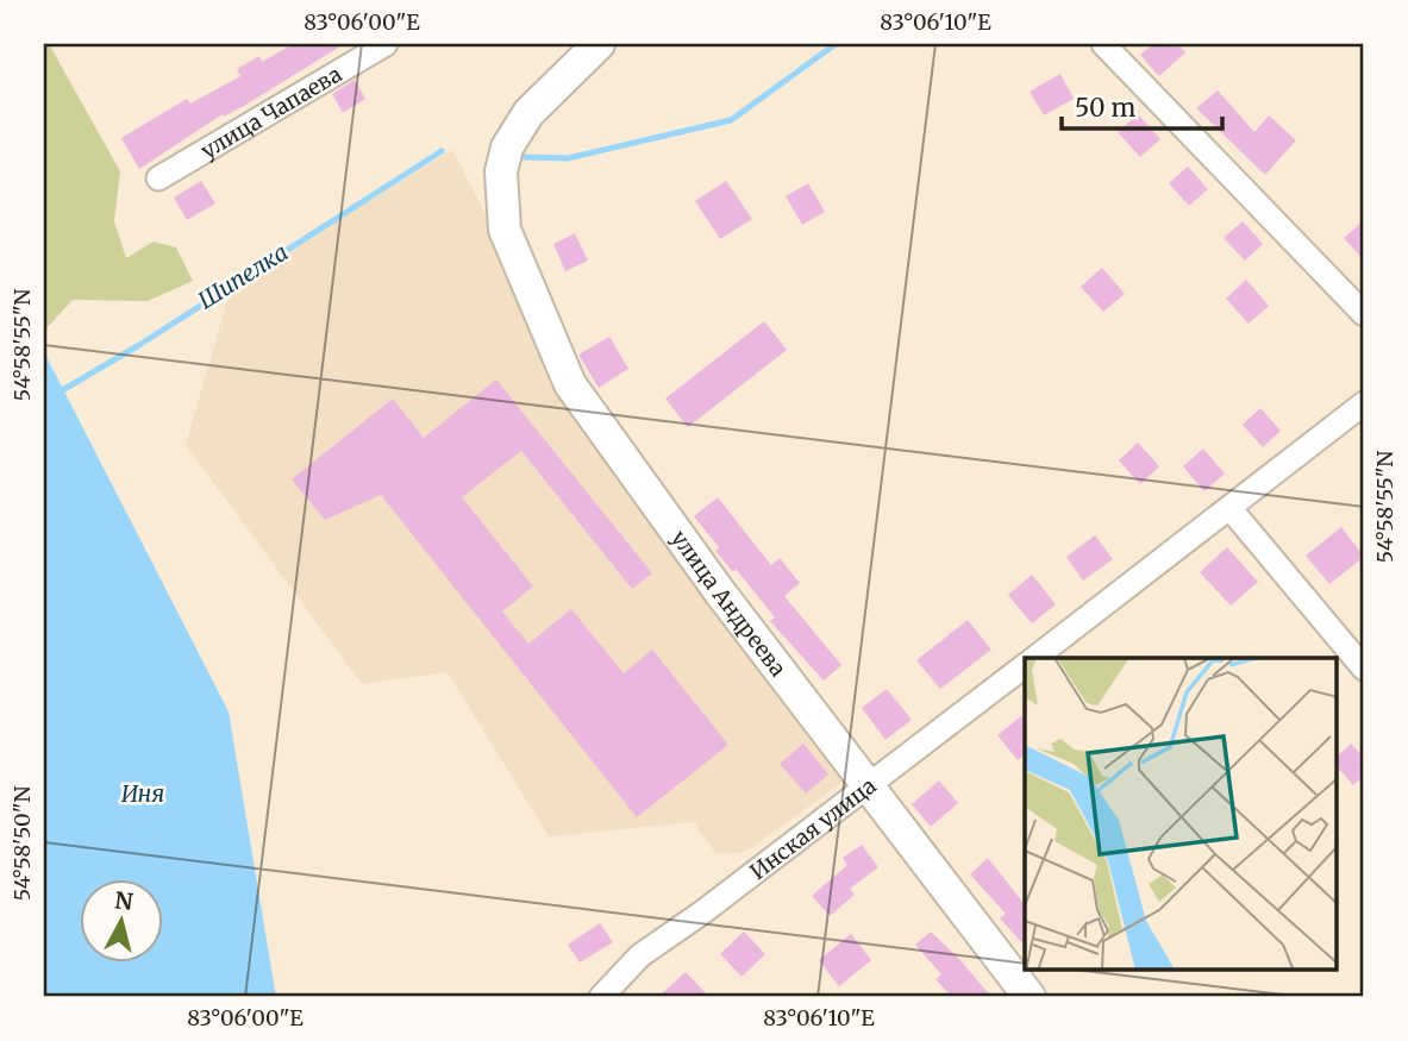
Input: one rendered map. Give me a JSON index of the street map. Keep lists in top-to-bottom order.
{
  "streets": {
    "street": ["улица Чапаева", "улица Андреева", "Инская улица"]
  },
  "crossings": [
    ["улица Андреева", "Инская улица"]
  ],
  "water": ["Шипелка", "Иня"],
  "scale_bar": "50 m",
  "north": "top",
  "coordinates": [
    "83°06'00\"E",
    "83°06'10\"E",
    "54°58'55\"N",
    "54°58'50\"N"
  ]
}
